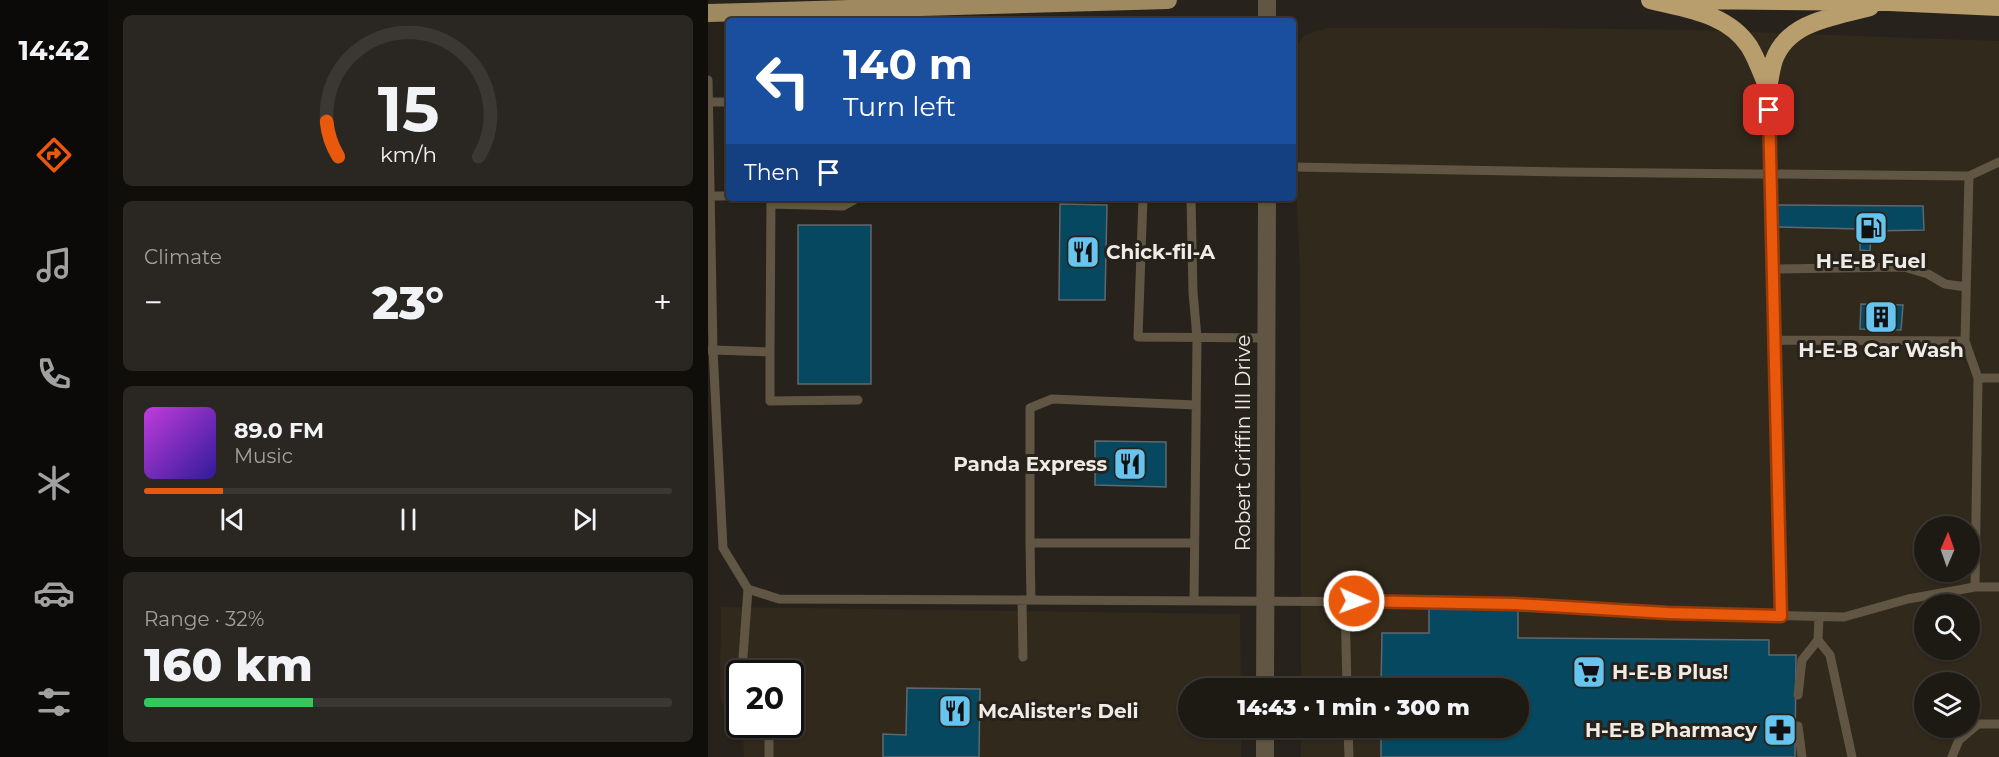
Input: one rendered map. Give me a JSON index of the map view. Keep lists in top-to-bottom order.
{
  "streets": {
    "street": ["Robert Griffin III Drive"]
  },
  "places": {
    "fuel station": ["H-E-B Fuel"],
    "restaurant": ["Chick-fil-A", "Panda Express", "McAlister's Deli"],
    "building": ["H-E-B Car Wash"],
    "supermarket": ["H-E-B Plus!"],
    "pharmacy": ["H-E-B Pharmacy"]
  },
  "north": "top",
  "page": {
    "tabs": "14:42",
    "turn": ["140 m", "Turn left"],
    "then": "Then",
    "tile": [
      "Climate",
      ["Range · 32%", "160 km"]
    ],
    "heat": ["−", "23°", "+"],
    "song": ["89.0 FM", "Music"],
    "limit": "20",
    "trip": "14:43 · 1 min · 300 m",
    "gauge": ["15", "km/h"]
  }
}
